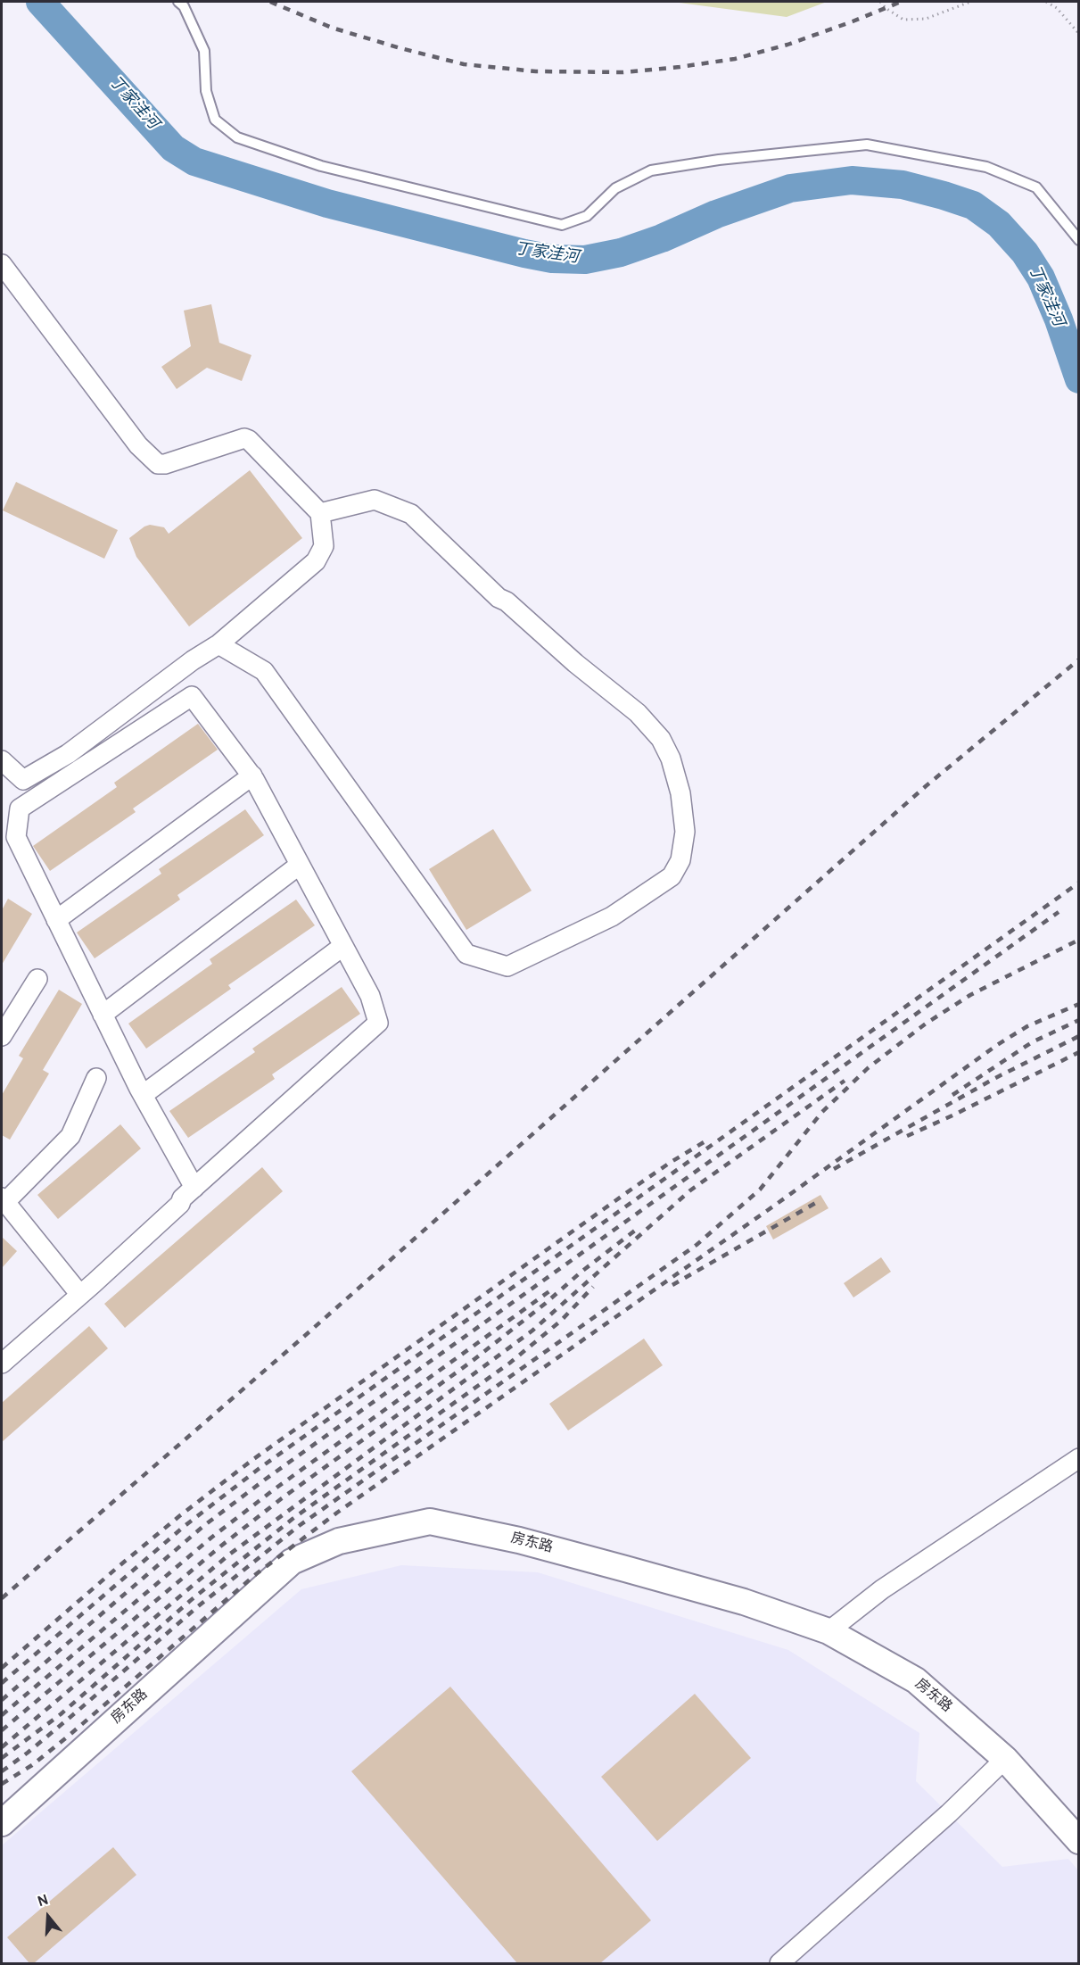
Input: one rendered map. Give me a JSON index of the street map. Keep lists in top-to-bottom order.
{
  "streets": {
    "main road": ["房东路"]
  },
  "water": ["丁家洼河"],
  "north": "top"
}
